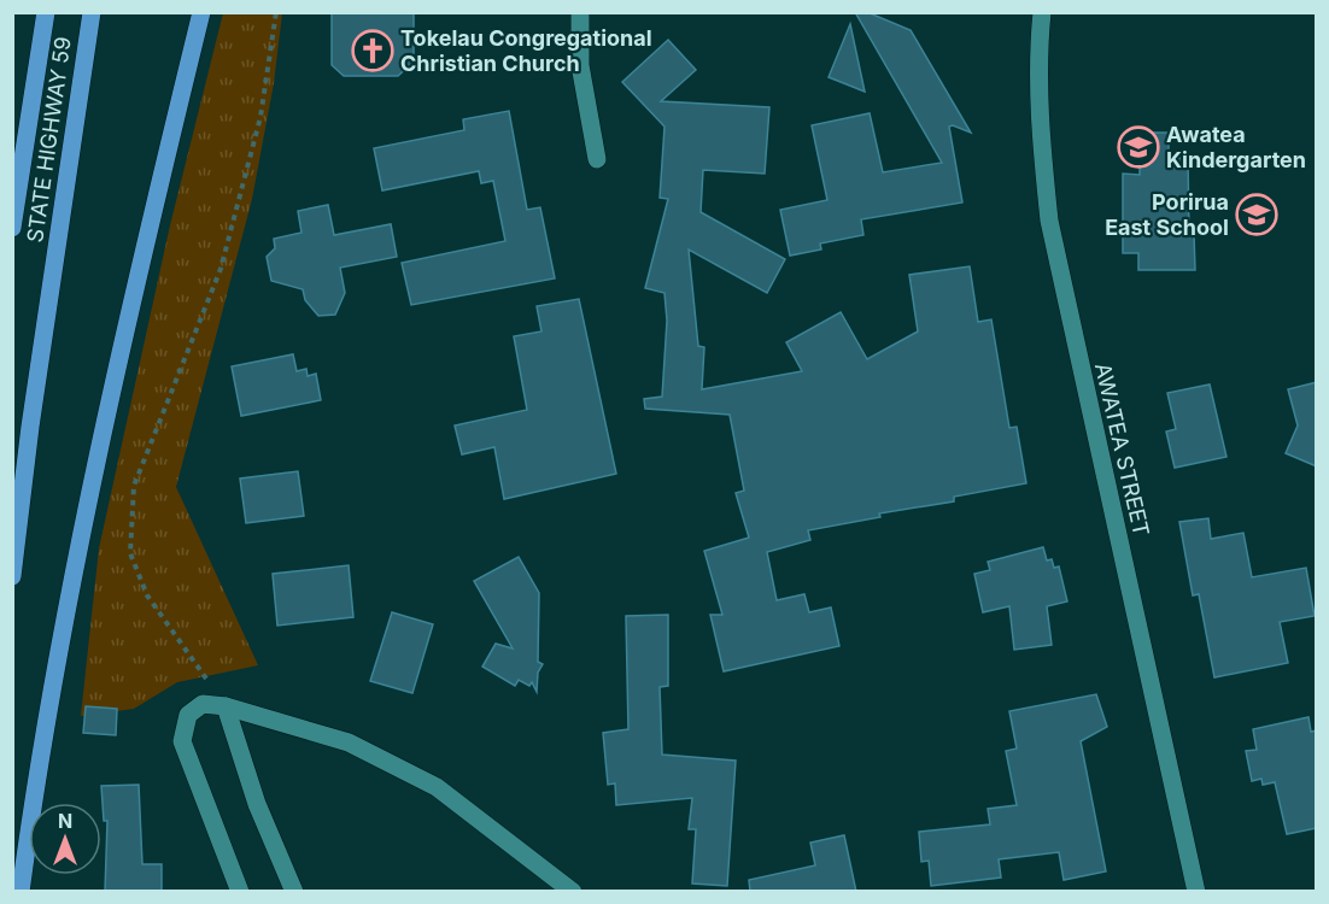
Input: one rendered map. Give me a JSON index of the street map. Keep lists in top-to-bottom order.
{
  "streets": {
    "main road": ["STATE HIGHWAY 59"],
    "street": ["AWATEA STREET"]
  },
  "places": {
    "church": ["Tokelau Congregational Christian Church"],
    "school or university": ["Awatea Kindergarten", "Porirua East School"]
  },
  "north": "top"
}
